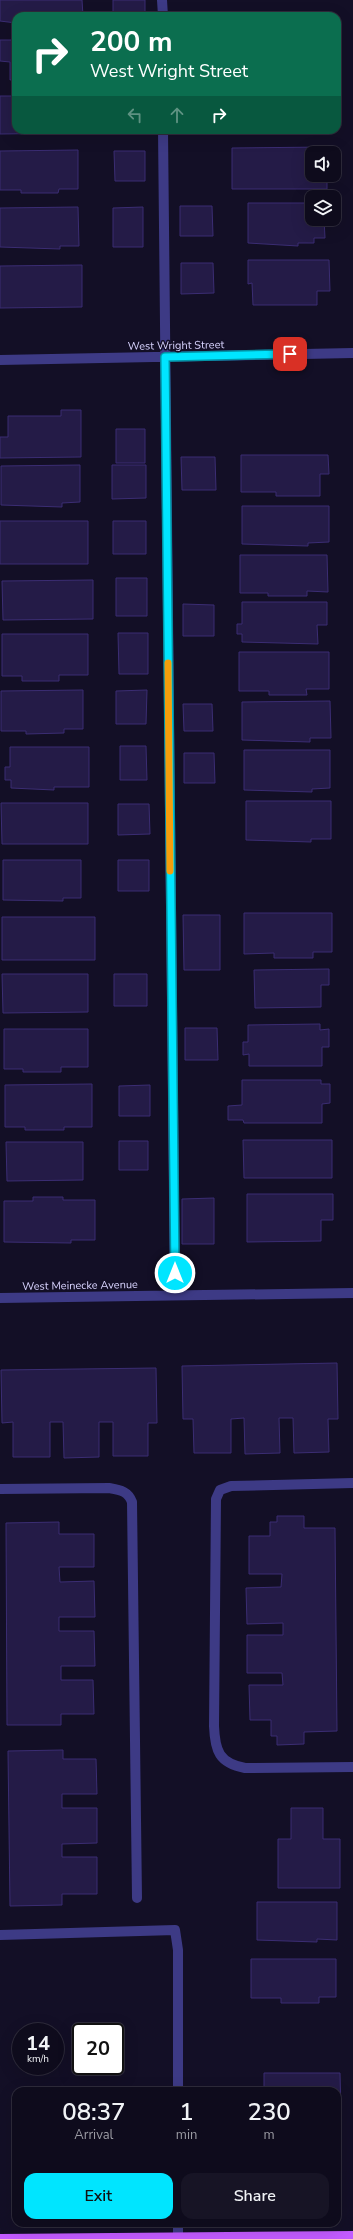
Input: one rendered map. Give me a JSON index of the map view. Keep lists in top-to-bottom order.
{
  "streets": {
    "street": ["West Wright Street", "West Meinecke Avenue"]
  },
  "page": {
    "turn": ["200 m", "West Wright Street"],
    "speed": "14 km/h",
    "limit": "20",
    "eta": [
      "08:37",
      "Arrival",
      "1",
      "min",
      "230",
      "m"
    ],
    "buttons": ["Exit", "Share"]
  }
}
